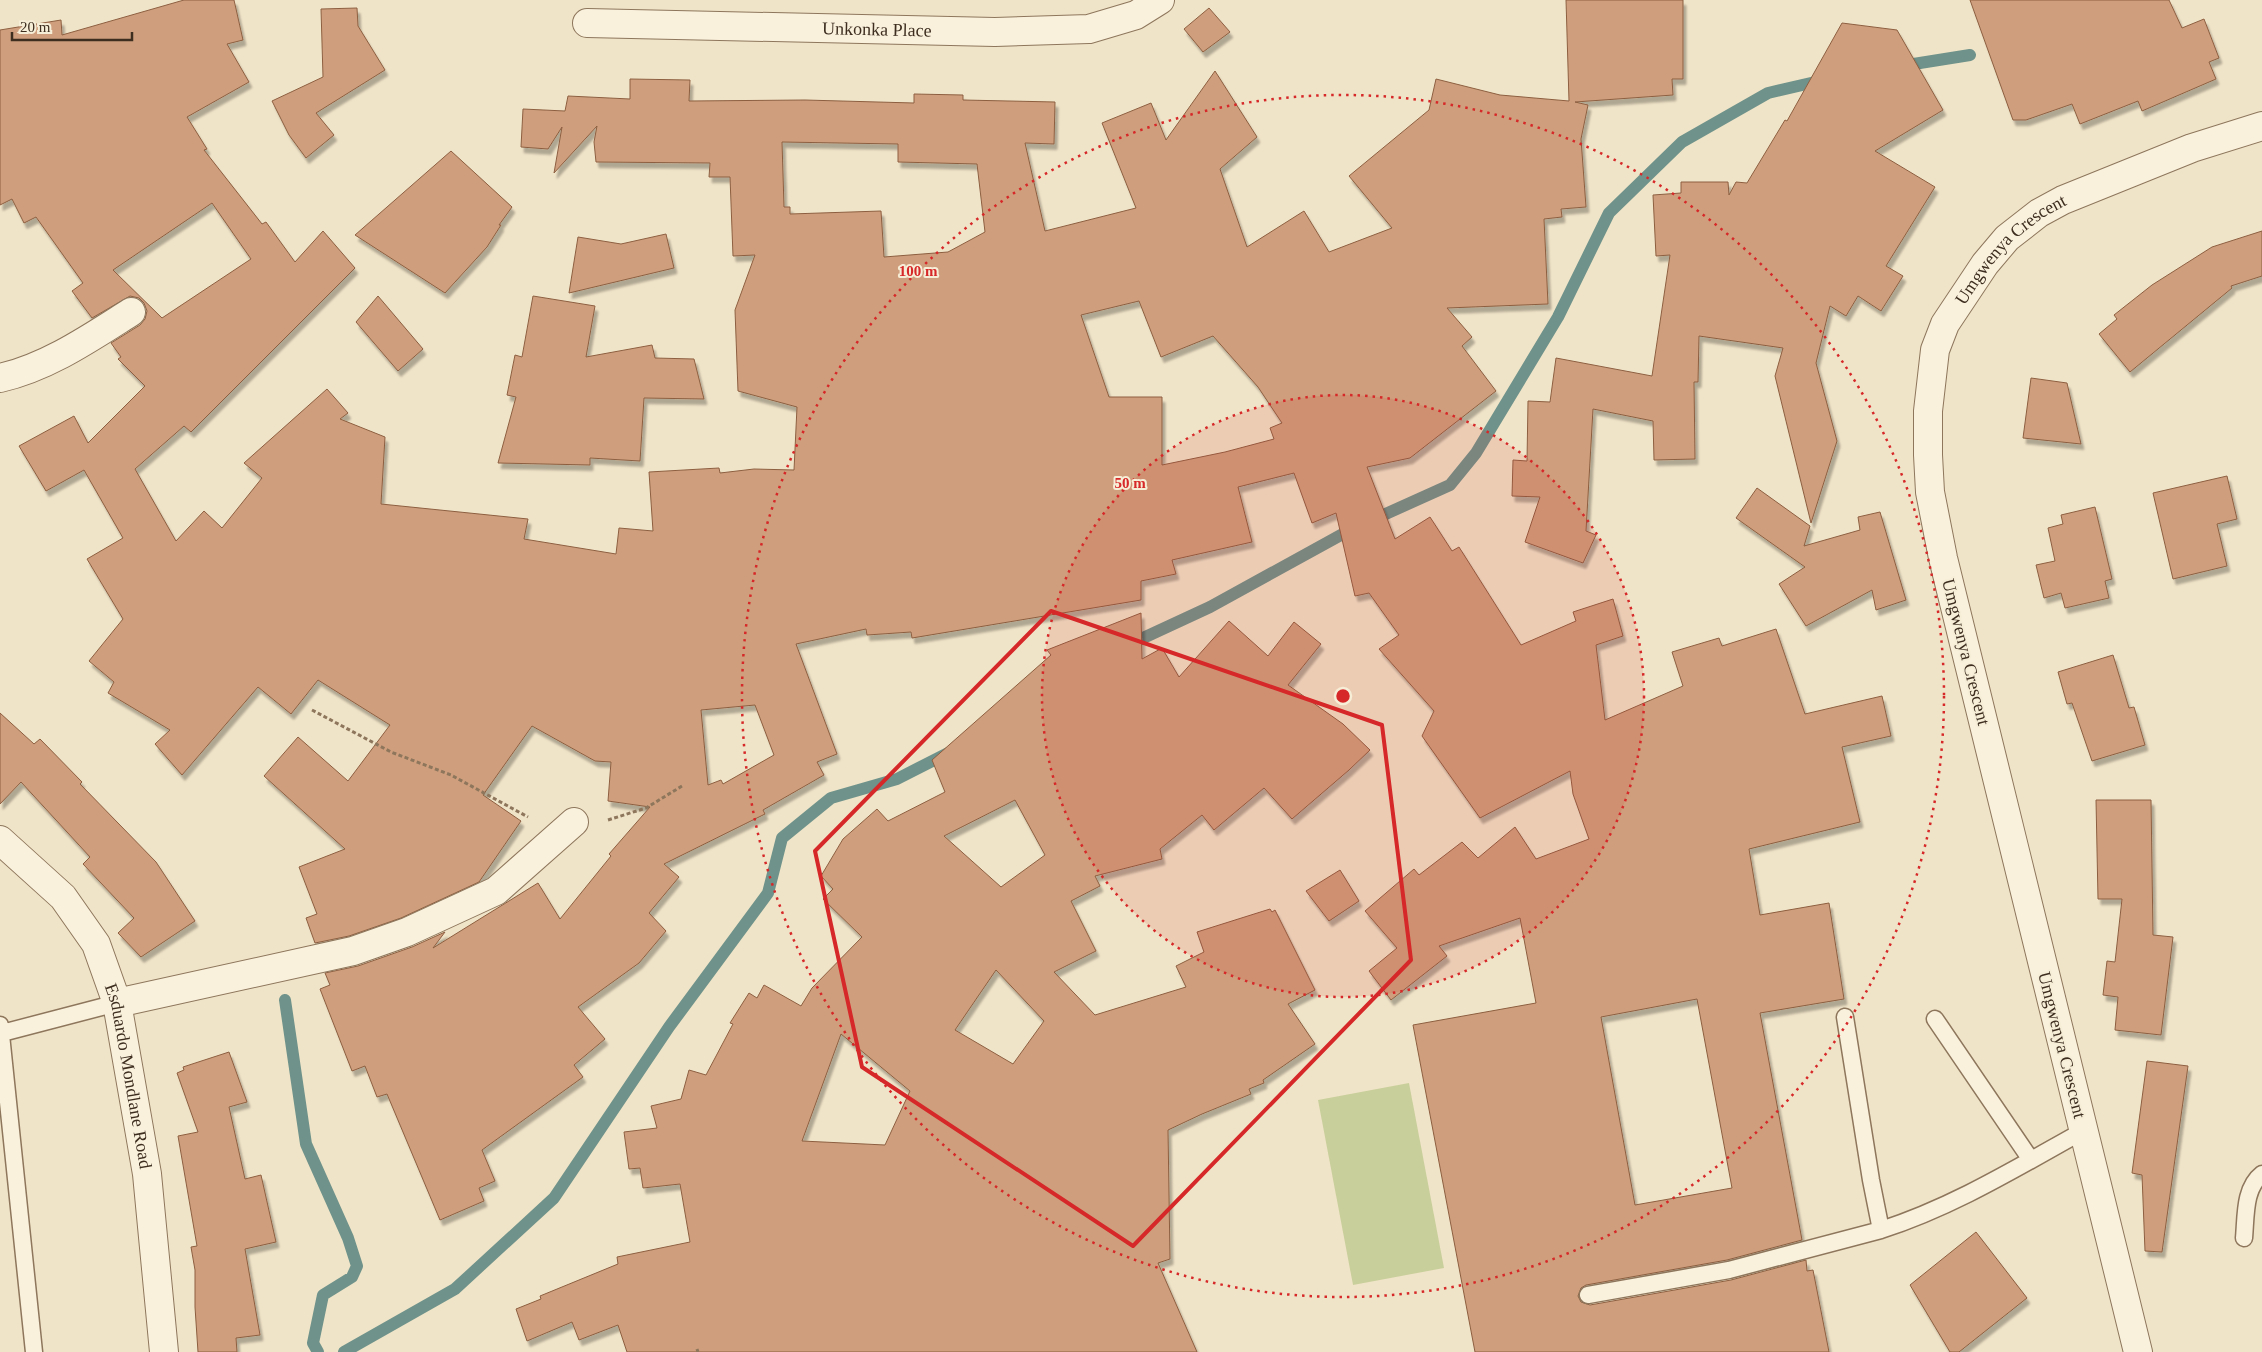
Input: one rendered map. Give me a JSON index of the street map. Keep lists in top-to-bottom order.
{
  "streets": {
    "street": ["Unkonka Place", "Umgwenya Crescent", "Esduardo Mondlane Road"]
  },
  "scale_bar": "20 m",
  "rings": ["100 m", "50 m"]
}
